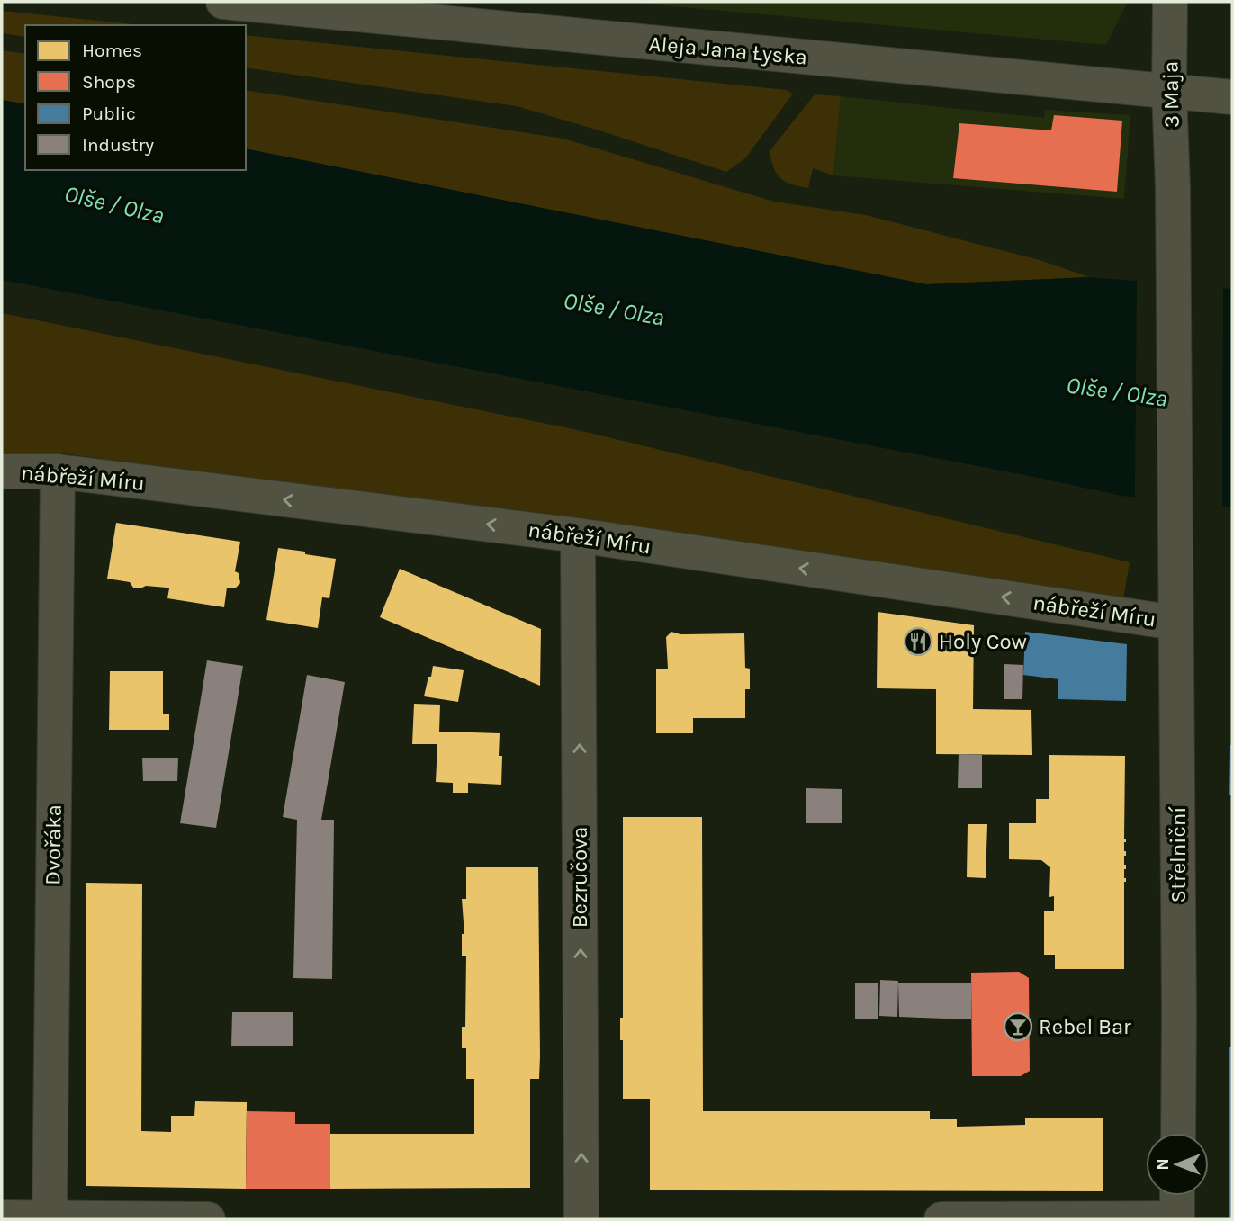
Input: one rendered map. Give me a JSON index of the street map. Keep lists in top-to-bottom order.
{
  "streets": {
    "street": [
      "Aleja Jana Łyska",
      "3 Maja",
      "nábřeží Míru",
      "Dvořáka",
      "Střelniční",
      "Bezručova"
    ]
  },
  "crossings": [
    ["Aleja Jana Łyska", "3 Maja"],
    ["3 Maja", "Střelniční"],
    ["nábřeží Míru", "Dvořáka"],
    ["nábřeží Míru", "Střelniční"],
    ["nábřeží Míru", "Bezručova"]
  ],
  "one_way": ["nábřeží Míru", "Bezručova"],
  "water": ["Olše / Olza"],
  "places": {
    "restaurant": ["Holy Cow"],
    "bar": ["Rebel Bar"]
  },
  "legend": [
    "Homes",
    "Shops",
    "Public",
    "Industry"
  ],
  "north": "left"
}
